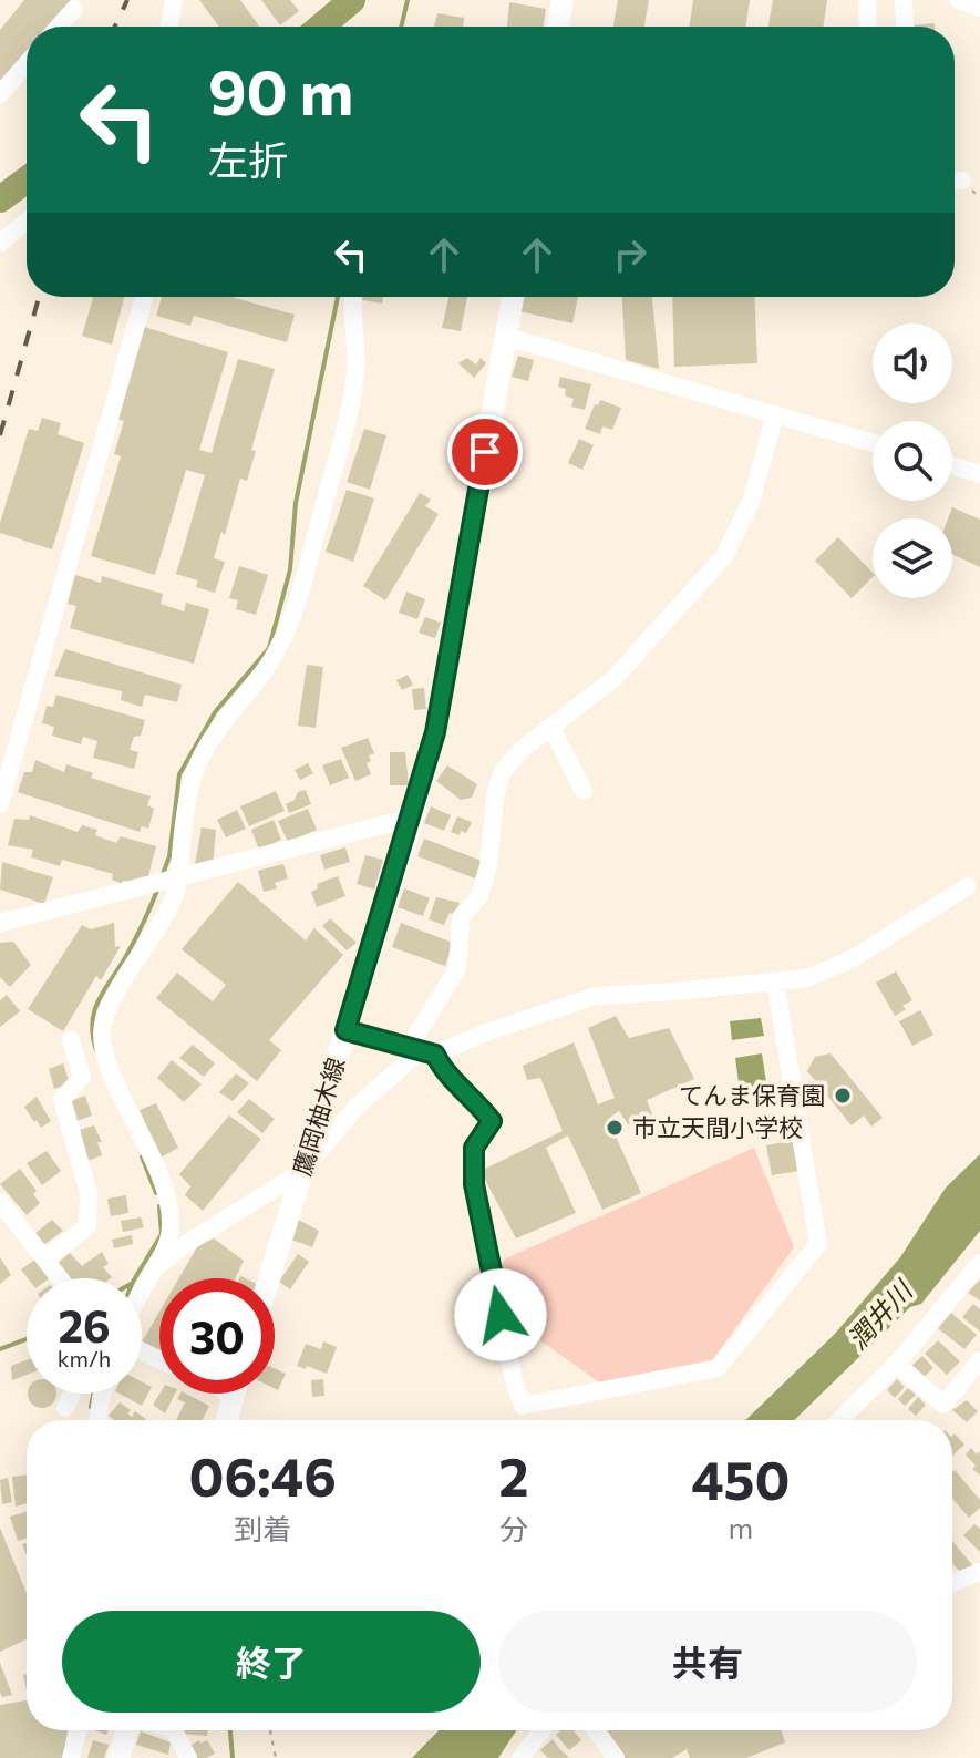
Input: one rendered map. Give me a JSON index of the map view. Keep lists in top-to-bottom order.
{
  "streets": {
    "main road": ["鷹岡柚木線"]
  },
  "water": ["潤井川"],
  "places": ["てんま保育園", "市立天間小学校"],
  "page": {
    "turn": ["90 m", "左折"],
    "speed": "26 km/h",
    "limit": "30",
    "eta": [
      "06:46",
      "到着",
      "2",
      "分",
      "450",
      "m"
    ],
    "buttons": ["終了", "共有"]
  }
}
